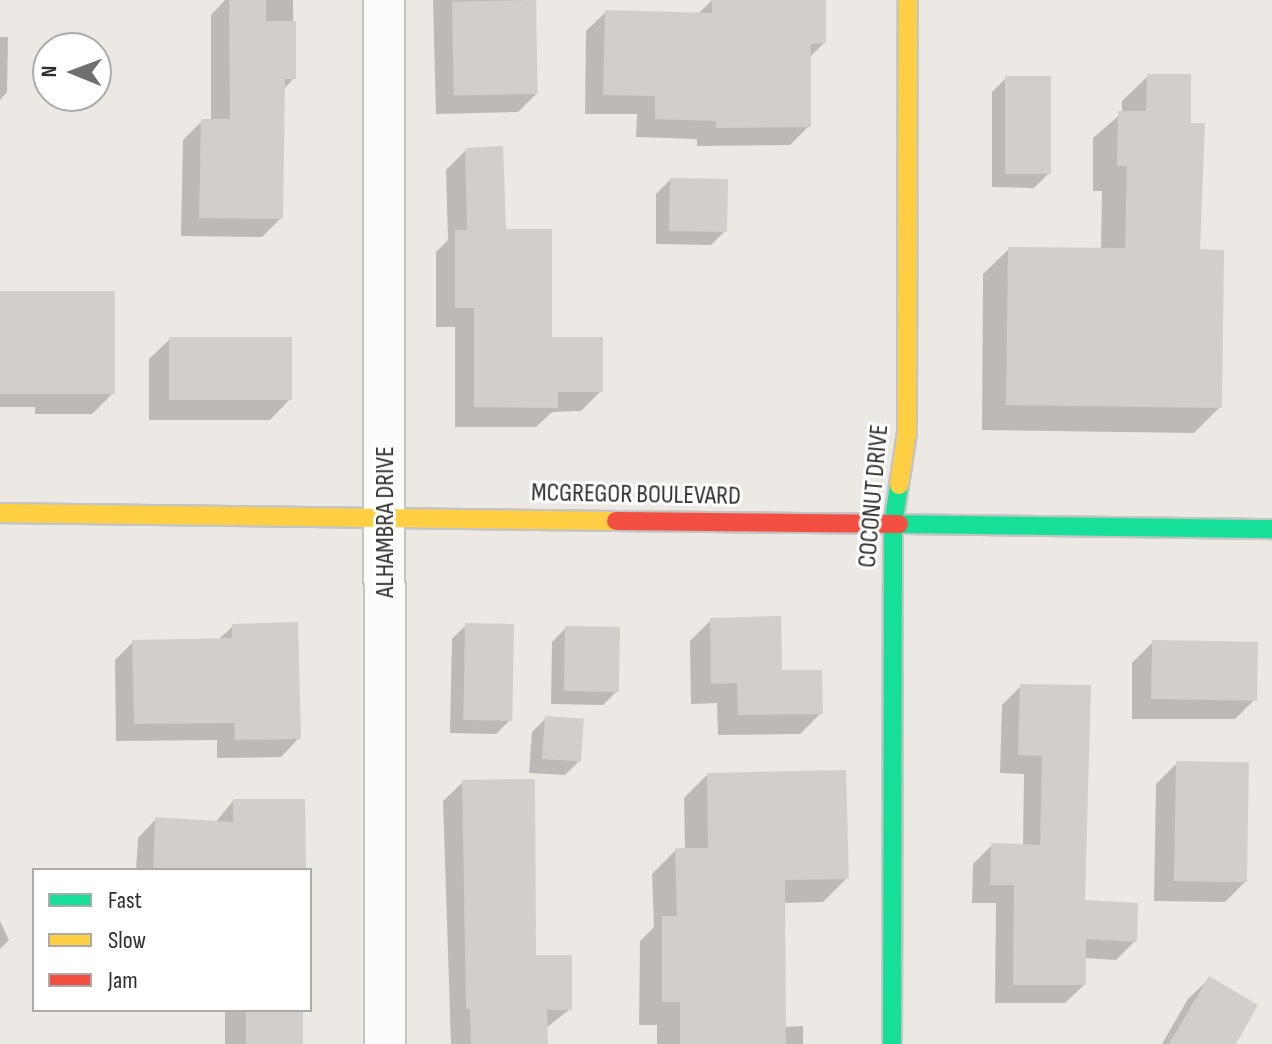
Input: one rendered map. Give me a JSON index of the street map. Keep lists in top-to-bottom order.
{
  "streets": {
    "main road": ["MCGREGOR BOULEVARD", "COCONUT DRIVE"],
    "street": ["ALHAMBRA DRIVE"]
  },
  "crossings": [
    ["MCGREGOR BOULEVARD", "COCONUT DRIVE"],
    ["MCGREGOR BOULEVARD", "ALHAMBRA DRIVE"]
  ],
  "legend": ["Fast", "Slow", "Jam"],
  "north": "left"
}
